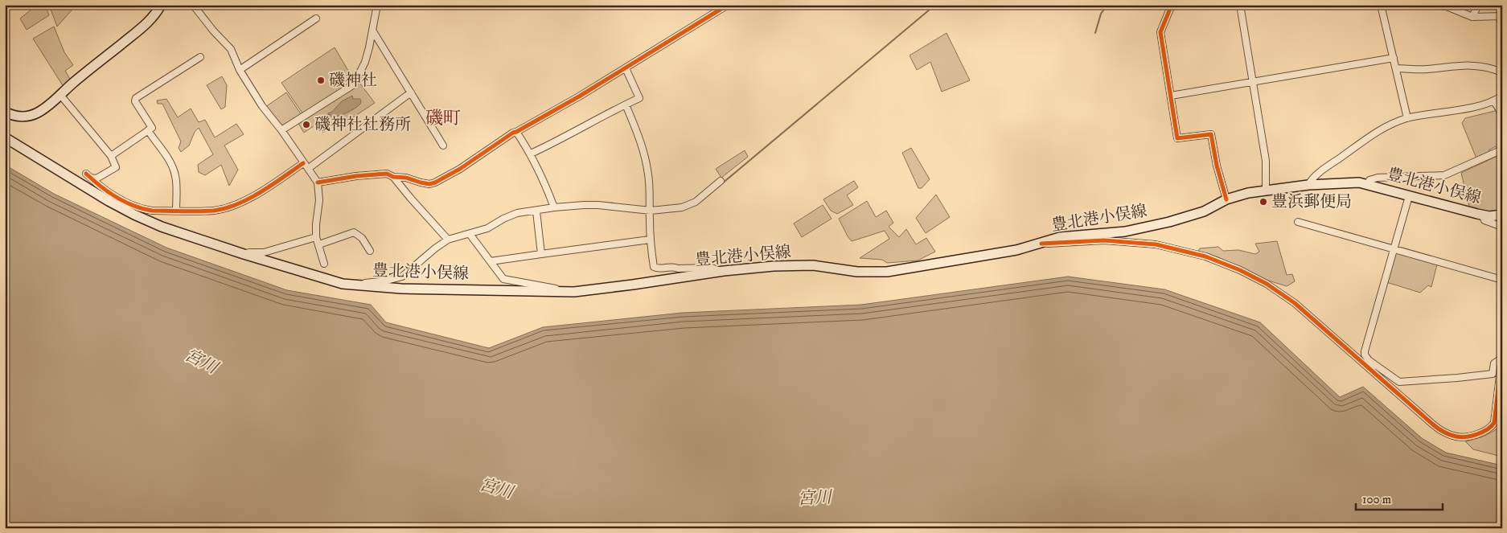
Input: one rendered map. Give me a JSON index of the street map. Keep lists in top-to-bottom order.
{
  "streets": {
    "main road": ["豊北港小俣線"]
  },
  "districts": ["磯町"],
  "water": ["宮川"],
  "places": ["磯神社", "磯神社社務所", "豊浜郵便局"],
  "scale_bar": "100 m"
}
